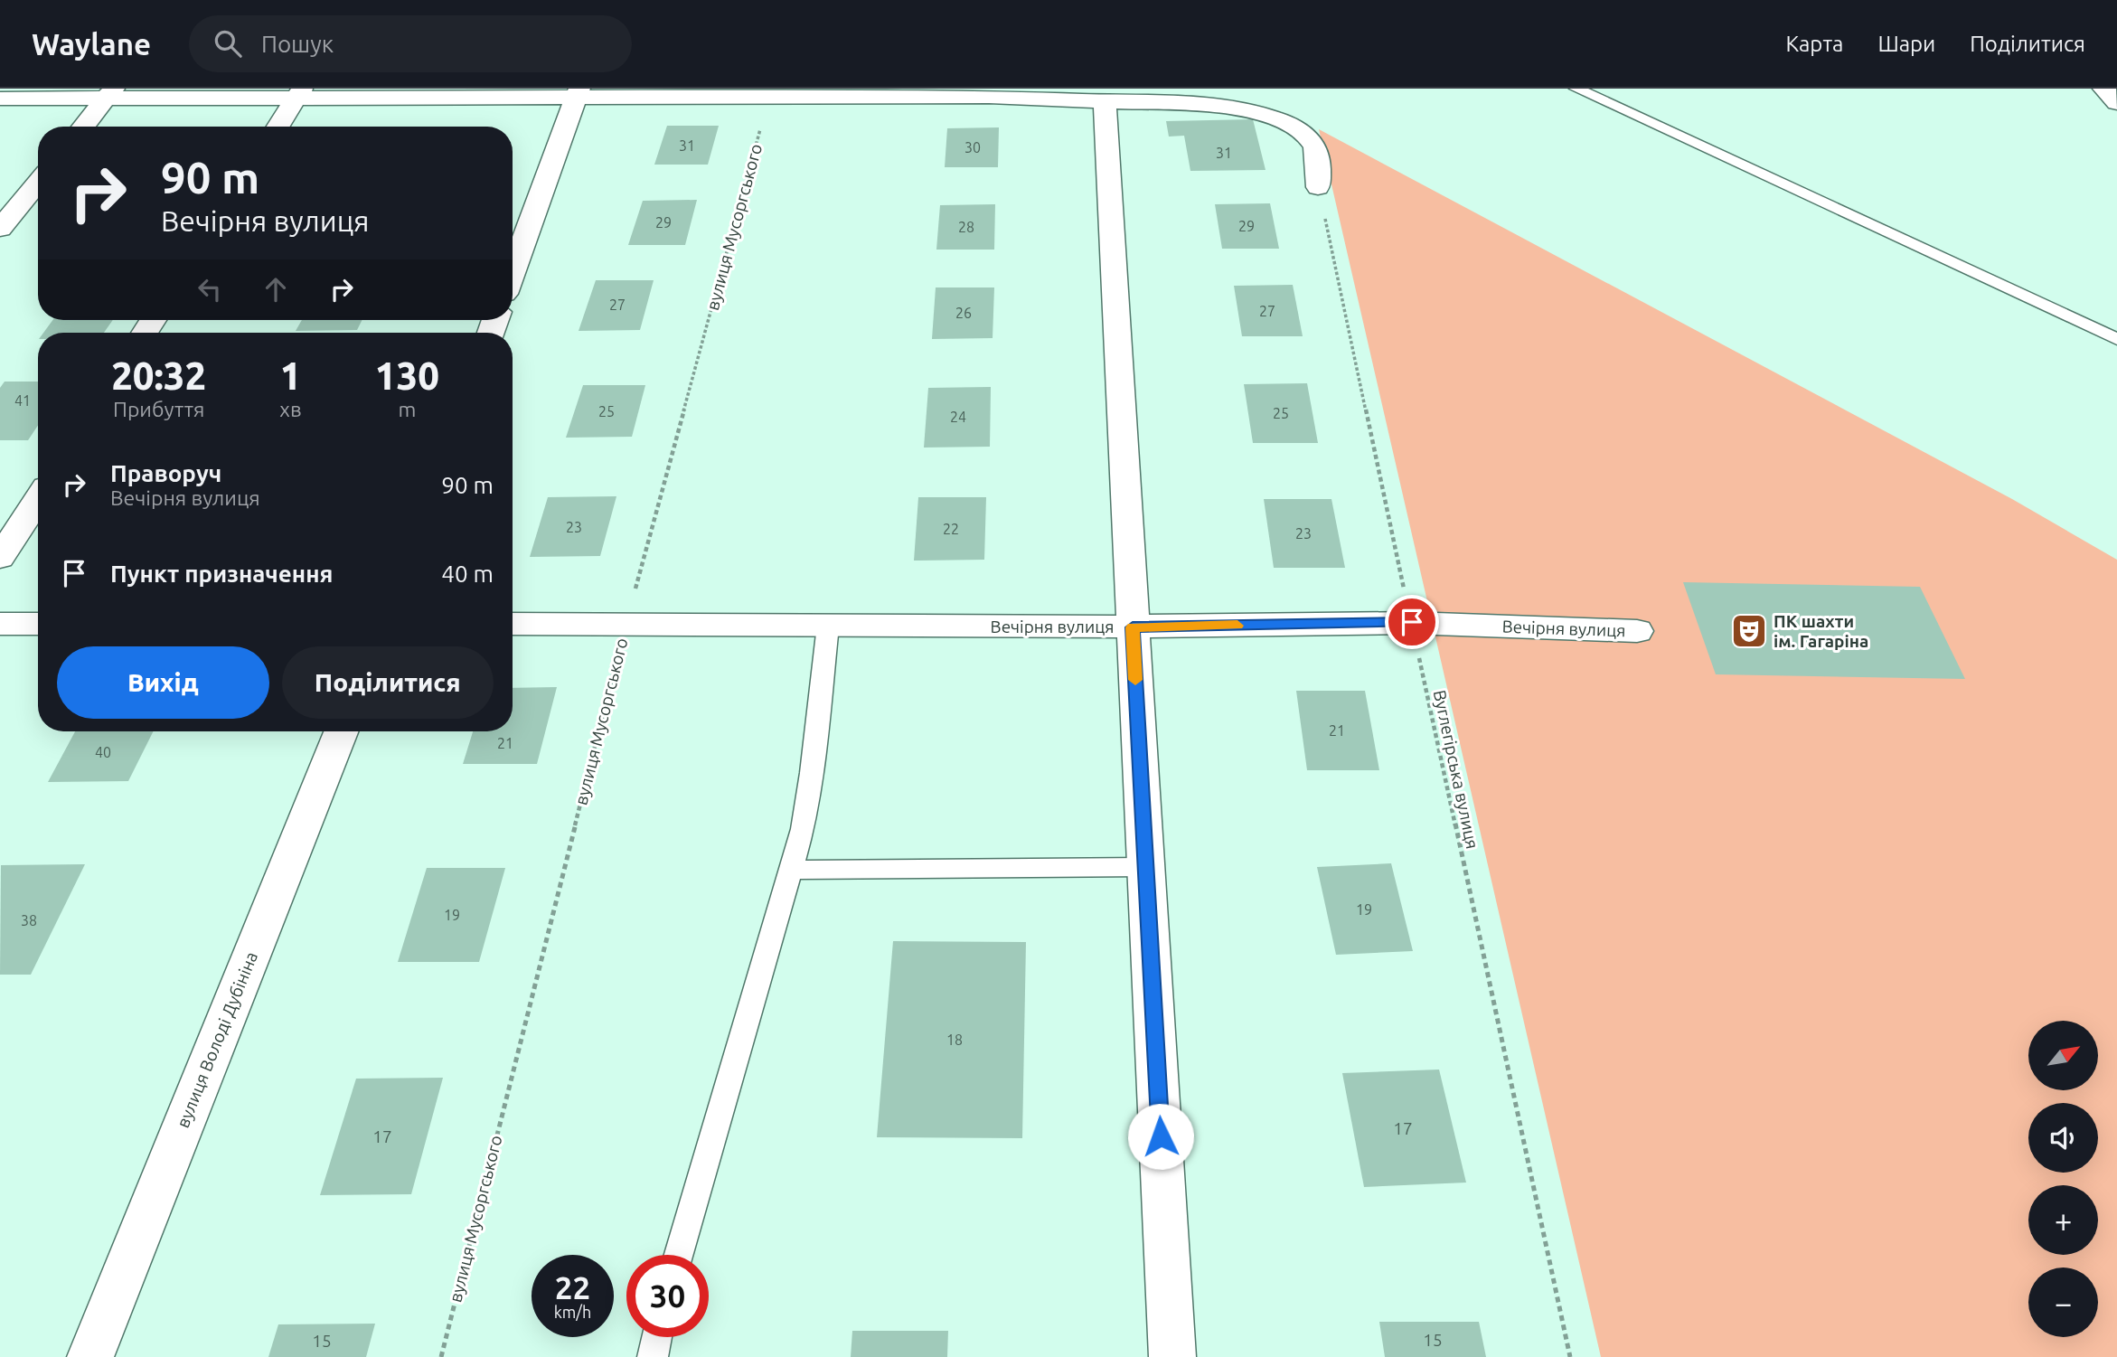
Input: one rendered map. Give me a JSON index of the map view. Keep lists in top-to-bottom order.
{
  "streets": {
    "street": ["Вечірня вулиця", "вулиця Володі Дубініна"],
    "path": ["вулиця Мусоргського", "Вуглегірська вулиця"]
  },
  "crossings": [
    ["вулиця Мусоргського", "Вечірня вулиця"],
    ["Вечірня вулиця", "Вуглегірська вулиця"]
  ],
  "places": {
    "theatre": ["ПК шахти ім. Гагаріна"]
  },
  "house_numbers": [
    "31",
    "30",
    "31",
    "29",
    "29",
    "28",
    "27",
    "27",
    "26",
    "41",
    "25",
    "25",
    "24",
    "23",
    "22",
    "23",
    "21",
    "21",
    "40",
    "19",
    "19",
    "38",
    "18",
    "17",
    "17",
    "15",
    "15"
  ],
  "north": "top right",
  "page": {
    "header": "Waylane",
    "search": "Пошук",
    "nav": ["Карта", "Шари", "Поділитися"],
    "turn": ["90 m", "Вечірня вулиця"],
    "eta": [
      "20:32",
      "Прибуття",
      "1",
      "хв",
      "130",
      "m"
    ],
    "list": [
      {
        "name": "Праворуч",
        "note": "Вечірня вулиця",
        "value": "90 m"
      },
      {
        "name": "Пункт призначення",
        "value": "40 m"
      }
    ],
    "buttons": ["Вихід", "Поділитися"],
    "map_buttons": ["+", "−"],
    "speed": "22 km/h",
    "limit": "30"
  }
}
